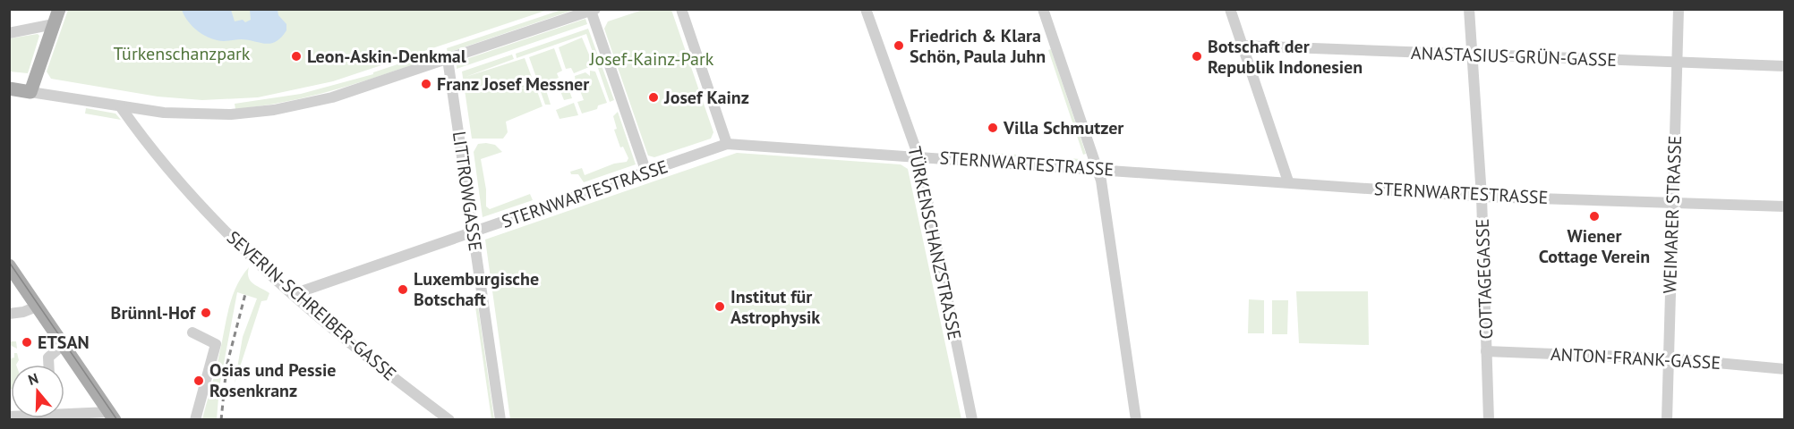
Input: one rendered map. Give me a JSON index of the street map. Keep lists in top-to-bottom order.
{
  "streets": {
    "street": [
      "ANASTASIUS-GRÜN-GASSE",
      "STERNWARTESTRASSE",
      "LITTROWGASSE",
      "WEIMARER STRASSE",
      "TÜRKENSCHANZSTRASSE",
      "COTTAGEGASSE",
      "SEVERIN-SCHREIBER-GASSE",
      "ANTON-FRANK-GASSE"
    ]
  },
  "crossings": [
    ["ANASTASIUS-GRÜN-GASSE", "WEIMARER STRASSE"],
    ["ANASTASIUS-GRÜN-GASSE", "COTTAGEGASSE"],
    ["STERNWARTESTRASSE", "LITTROWGASSE"],
    ["STERNWARTESTRASSE", "WEIMARER STRASSE"],
    ["STERNWARTESTRASSE", "TÜRKENSCHANZSTRASSE"],
    ["STERNWARTESTRASSE", "COTTAGEGASSE"],
    ["STERNWARTESTRASSE", "SEVERIN-SCHREIBER-GASSE"],
    ["WEIMARER STRASSE", "ANTON-FRANK-GASSE"],
    ["COTTAGEGASSE", "ANTON-FRANK-GASSE"]
  ],
  "parks": ["Türkenschanzpark", "Josef-Kainz-Park"],
  "places": [
    "Friedrich & Klara Schön, Paula Juhn",
    "Leon-Askin-Denkmal",
    "Botschaft der Republik Indonesien",
    "Franz Josef Messner",
    "Josef Kainz",
    "Villa Schmutzer",
    "Wiener Cottage Verein",
    "Luxemburgische Botschaft",
    "Institut für Astrophysik",
    "Brünnl-Hof",
    "ETSAN",
    "Osias und Pessie Rosenkranz"
  ],
  "north": "top"
}
